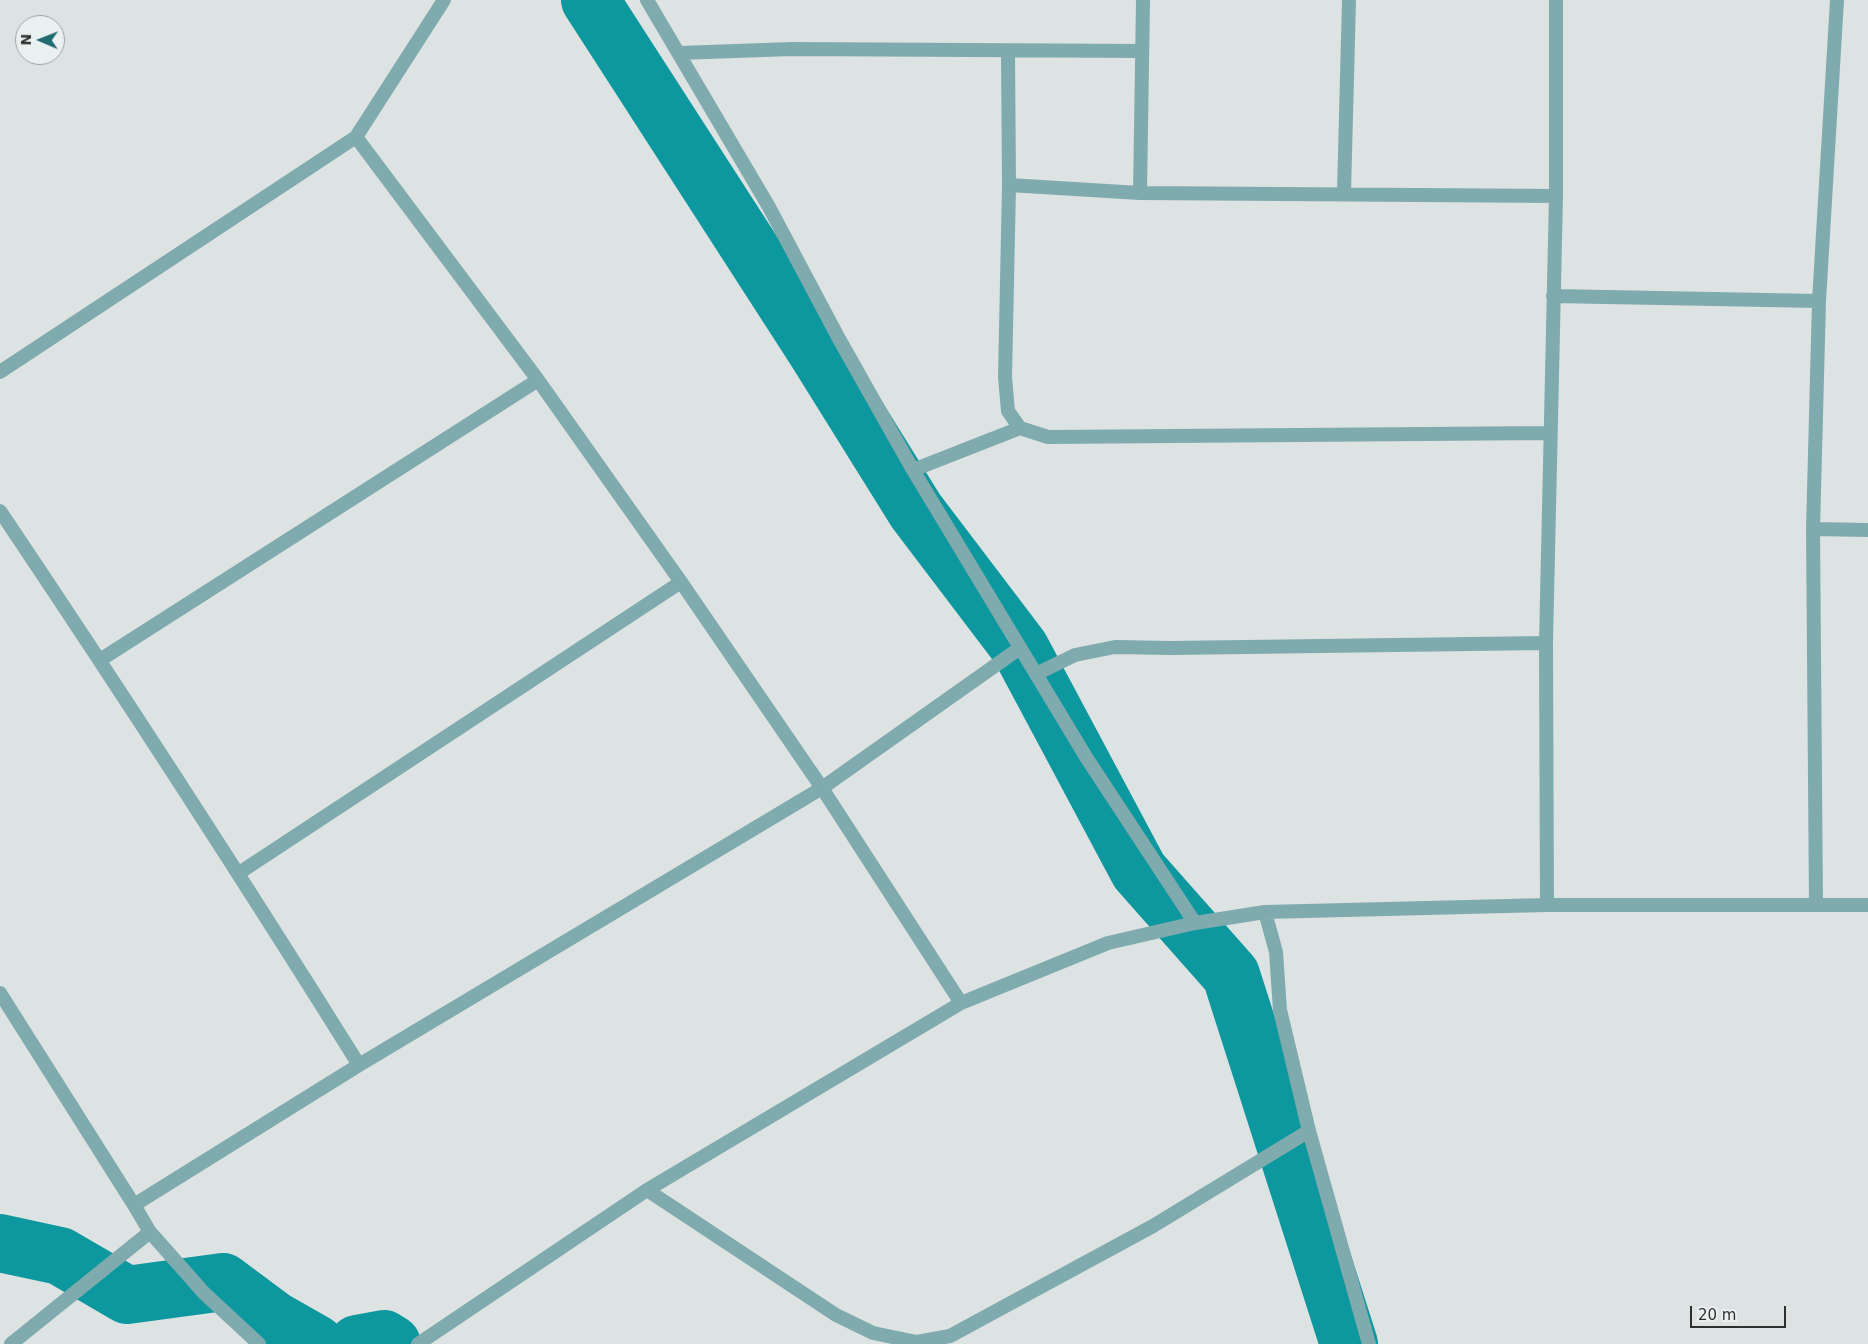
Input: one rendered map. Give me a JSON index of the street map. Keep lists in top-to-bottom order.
{
  "scale_bar": "20 m",
  "north": "left"
}
